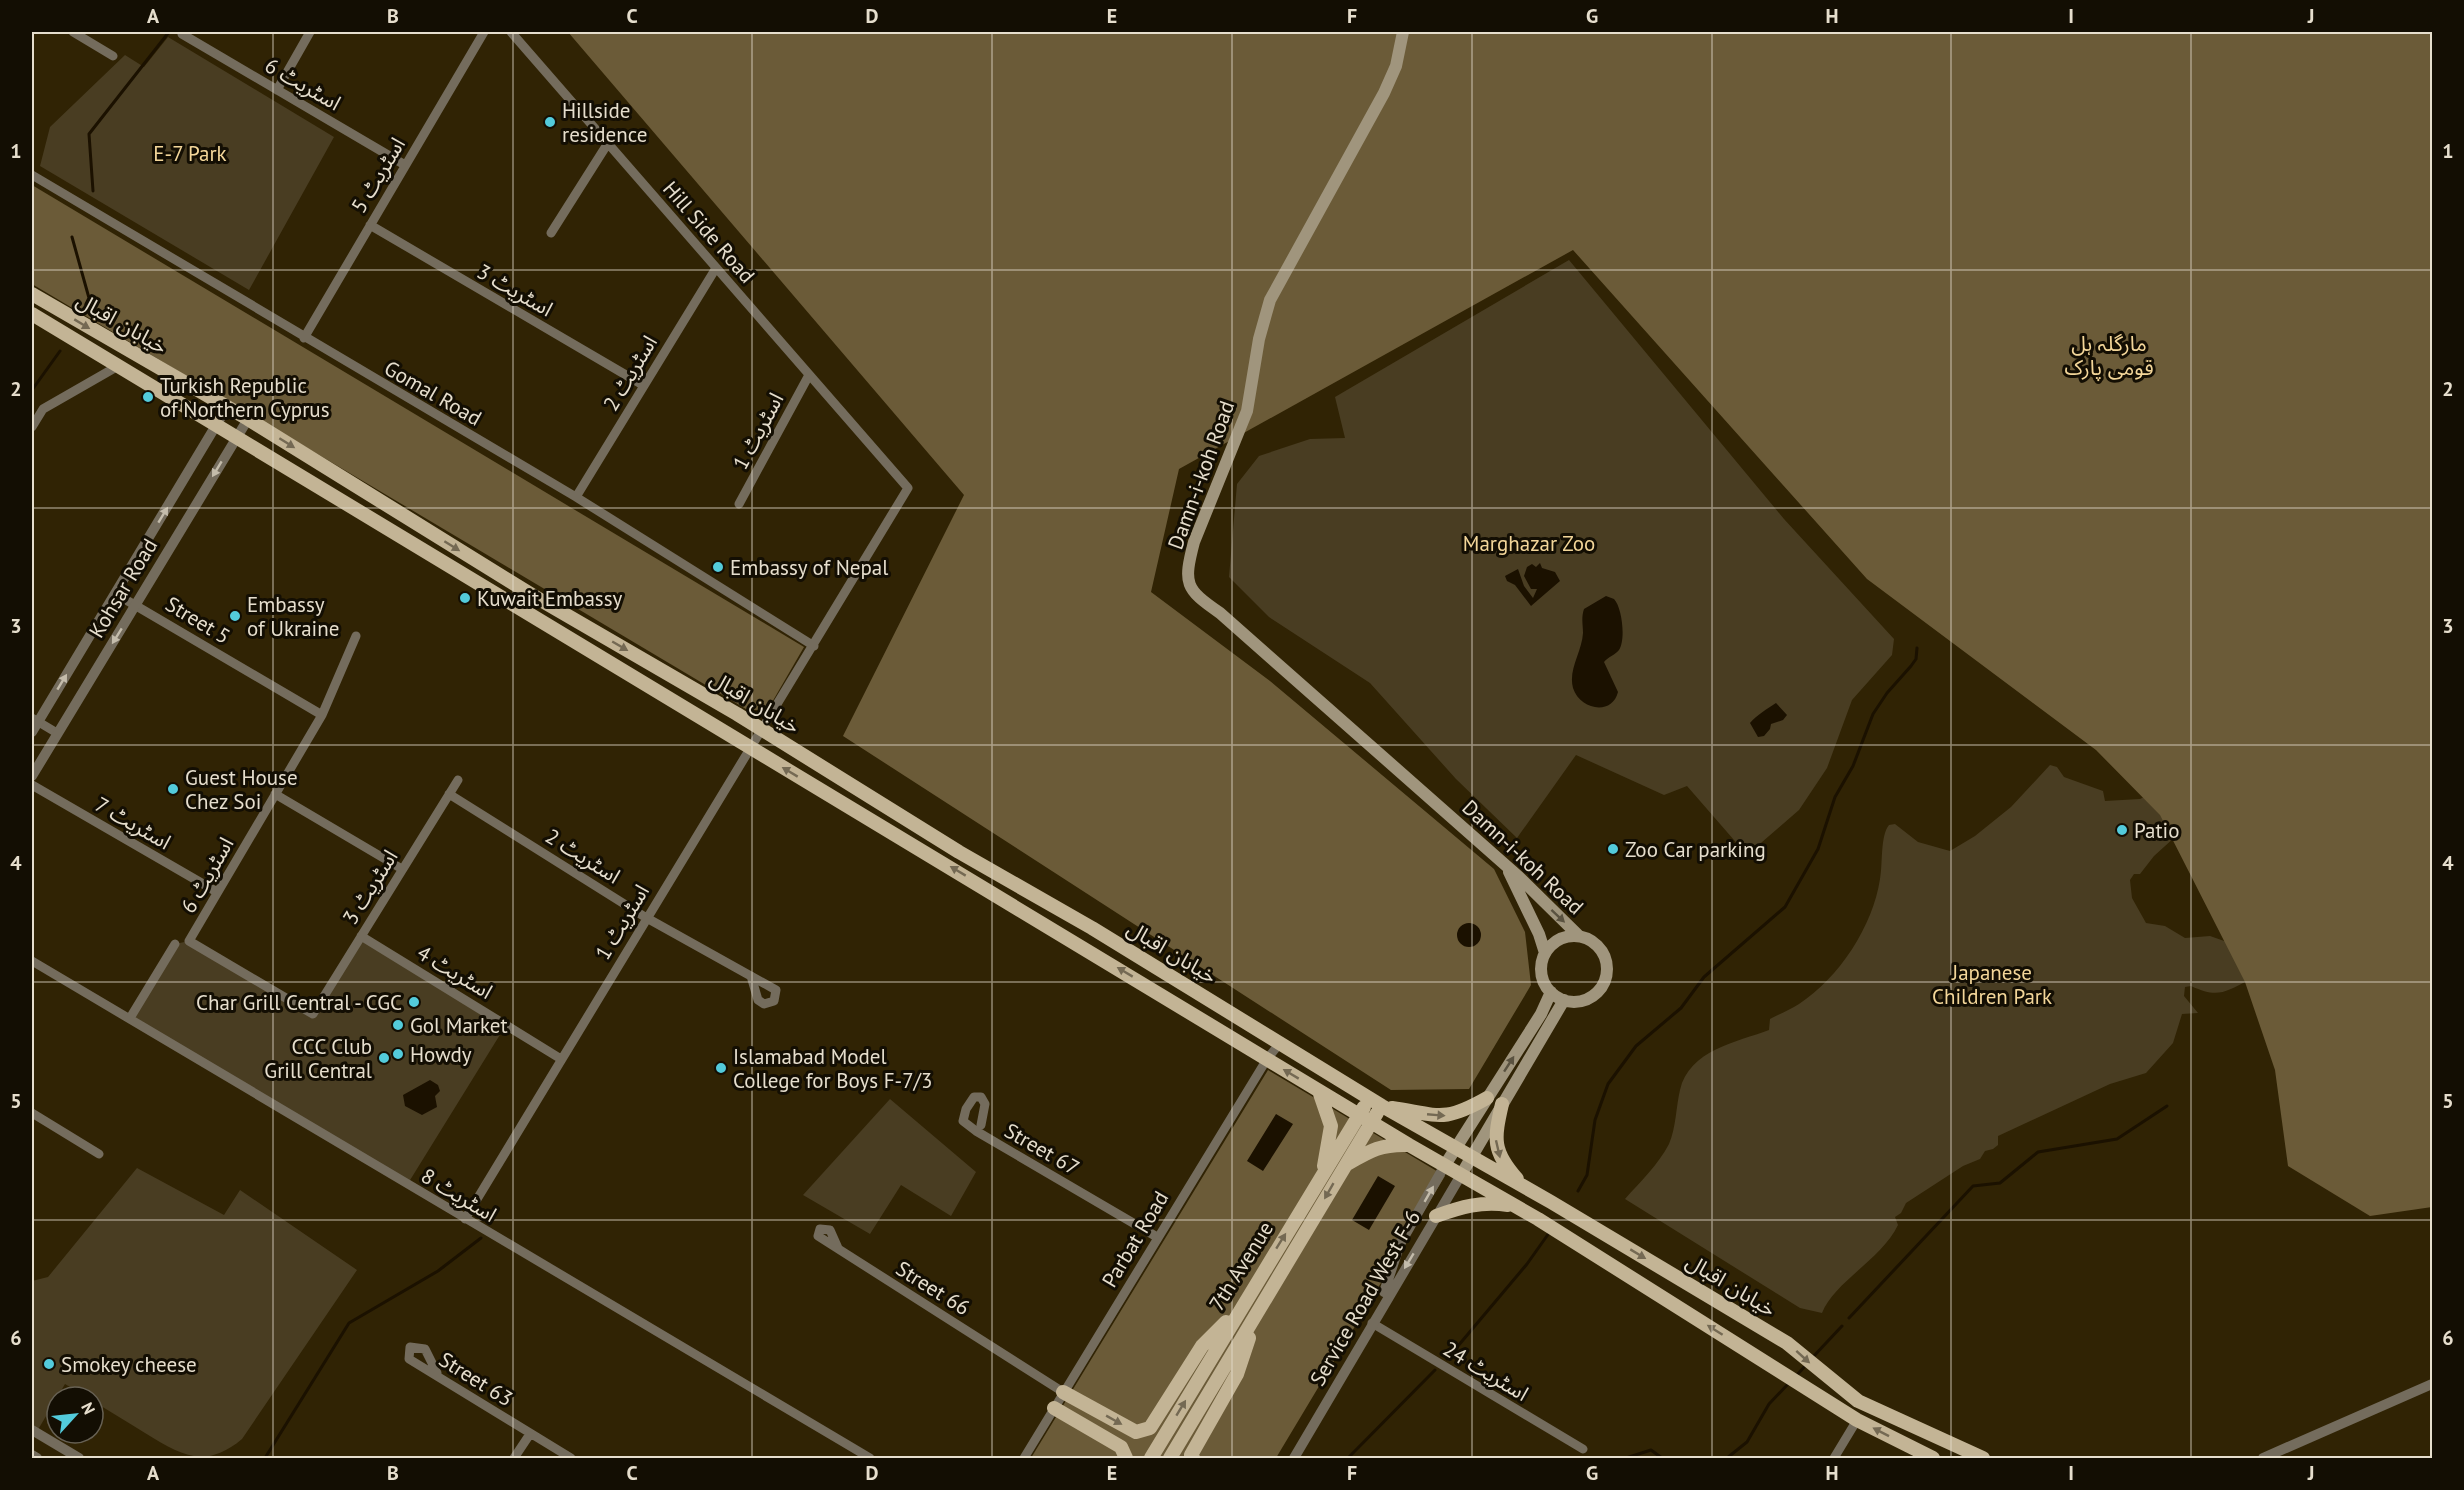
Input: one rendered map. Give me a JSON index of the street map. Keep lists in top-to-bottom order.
{
  "streets": {
    "main road": [
      "خیابان اقبال",
      "Damn-i-koh Road",
      "7th Avenue",
      "Service Road West F-6"
    ],
    "street": [
      "اسٹریٹ 6",
      "اسٹریٹ 5",
      "Hill Side Road",
      "اسٹریٹ 3",
      "اسٹریٹ 2",
      "Gomal Road",
      "اسٹریٹ 1",
      "Kohsar Road",
      "Street 5",
      "اسٹریٹ 7",
      "اسٹریٹ 4",
      "Street 67",
      "اسٹریٹ 8",
      "Parbat Road",
      "Street 66",
      "اسٹریٹ 24",
      "Street 63"
    ]
  },
  "crossings": [
    ["اسٹریٹ 6", "اسٹریٹ 5"],
    ["اسٹریٹ 6", "اسٹریٹ 3"],
    ["اسٹریٹ 6", "Street 5"],
    ["اسٹریٹ 6", "اسٹریٹ 7"],
    ["اسٹریٹ 5", "اسٹریٹ 3"],
    ["اسٹریٹ 5", "Gomal Road"],
    ["Hill Side Road", "اسٹریٹ 2"],
    ["Hill Side Road", "Gomal Road"],
    ["Hill Side Road", "اسٹریٹ 1"],
    ["اسٹریٹ 3", "اسٹریٹ 2"],
    ["اسٹریٹ 3", "اسٹریٹ 4"],
    ["خیابان اقبال", "اسٹریٹ 1"],
    ["خیابان اقبال", "Kohsar Road"],
    ["خیابان اقبال", "Parbat Road"],
    ["خیابان اقبال", "7th Avenue"],
    ["خیابان اقبال", "Service Road West F-6"],
    ["اسٹریٹ 2", "Gomal Road"],
    ["اسٹریٹ 2", "اسٹریٹ 1"],
    ["Gomal Road", "اسٹریٹ 1"],
    ["اسٹریٹ 1", "اسٹریٹ 4"],
    ["اسٹریٹ 1", "اسٹریٹ 8"],
    ["Kohsar Road", "Street 5"],
    ["Street 67", "Parbat Road"],
    ["Parbat Road", "Street 66"],
    ["Service Road West F-6", "اسٹریٹ 24"]
  ],
  "one_way": ["Service Road West F-6"],
  "parks": [
    "E-7 Park",
    "مارگلہ ہل قومی پارک",
    "Marghazar Zoo",
    "Japanese Children Park"
  ],
  "places": [
    "Hillside residence",
    "Turkish Republic of Northern Cyprus",
    "Embassy of Nepal",
    "Kuwait Embassy",
    "Embassy of Ukraine",
    "Guest House Chez Soi",
    "Patio",
    "Zoo Car parking",
    "Char Grill Central - CGC",
    "Gol Market",
    "Howdy",
    "CCC Club Grill Central",
    "Islamabad Model College for Boys F-7/3",
    "Smokey cheese"
  ],
  "north": "top right",
  "grid": {
    "columns": [
      "A",
      "B",
      "C",
      "D",
      "E",
      "F",
      "G",
      "H",
      "I",
      "J"
    ],
    "rows": [
      "1",
      "2",
      "3",
      "4",
      "5",
      "6"
    ]
  }
}
